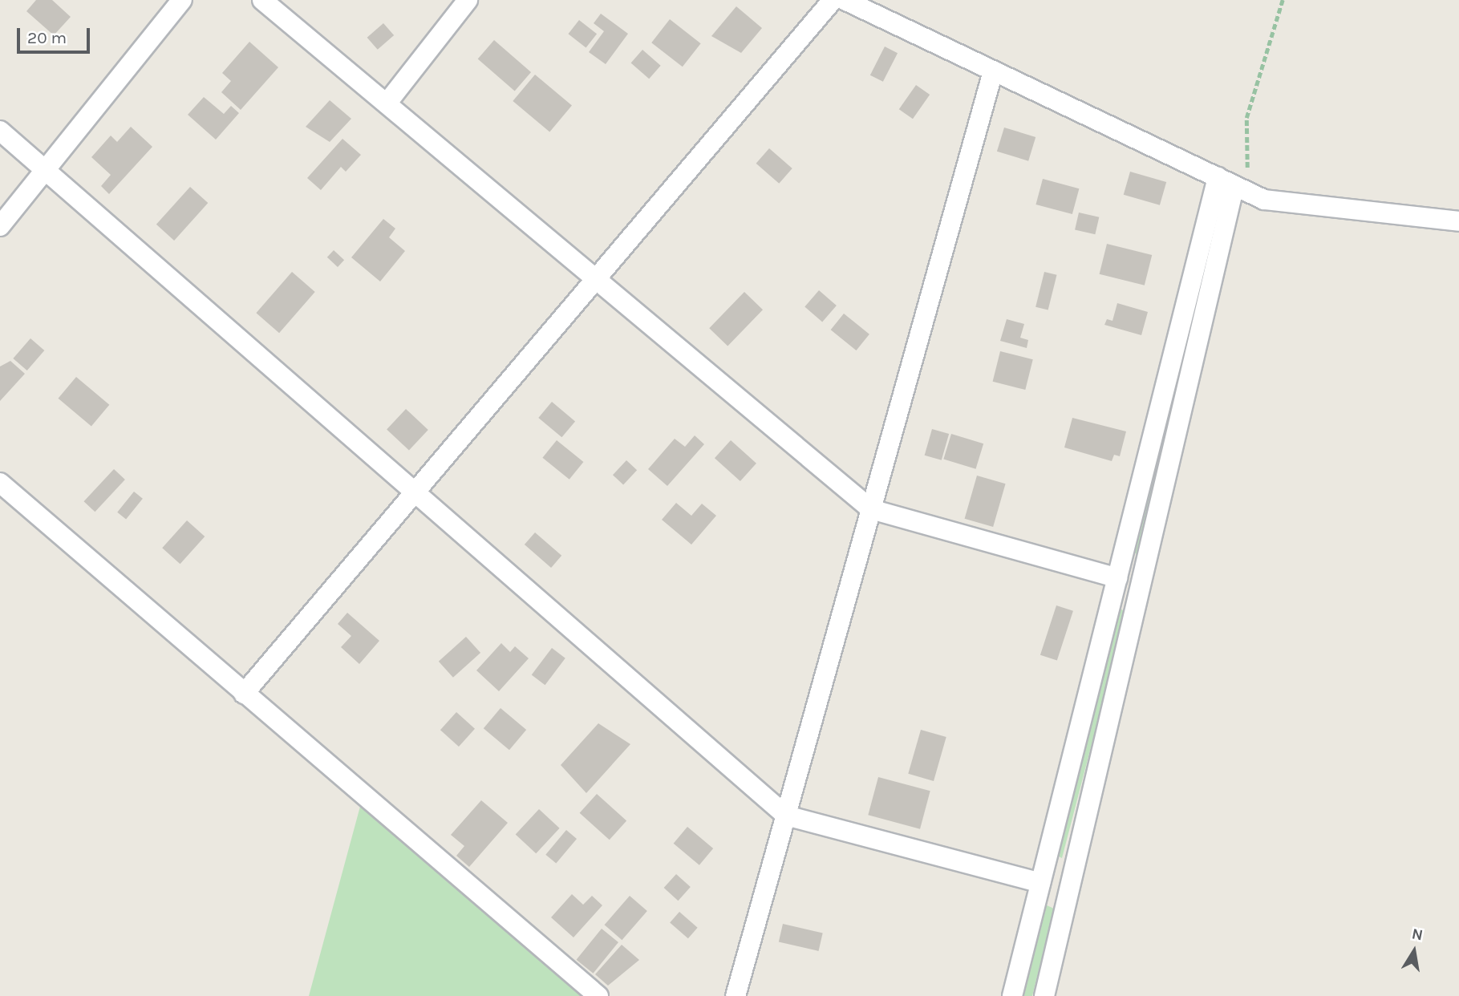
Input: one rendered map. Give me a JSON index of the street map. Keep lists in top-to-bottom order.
{
  "scale_bar": "20 m",
  "north": "top"
}
